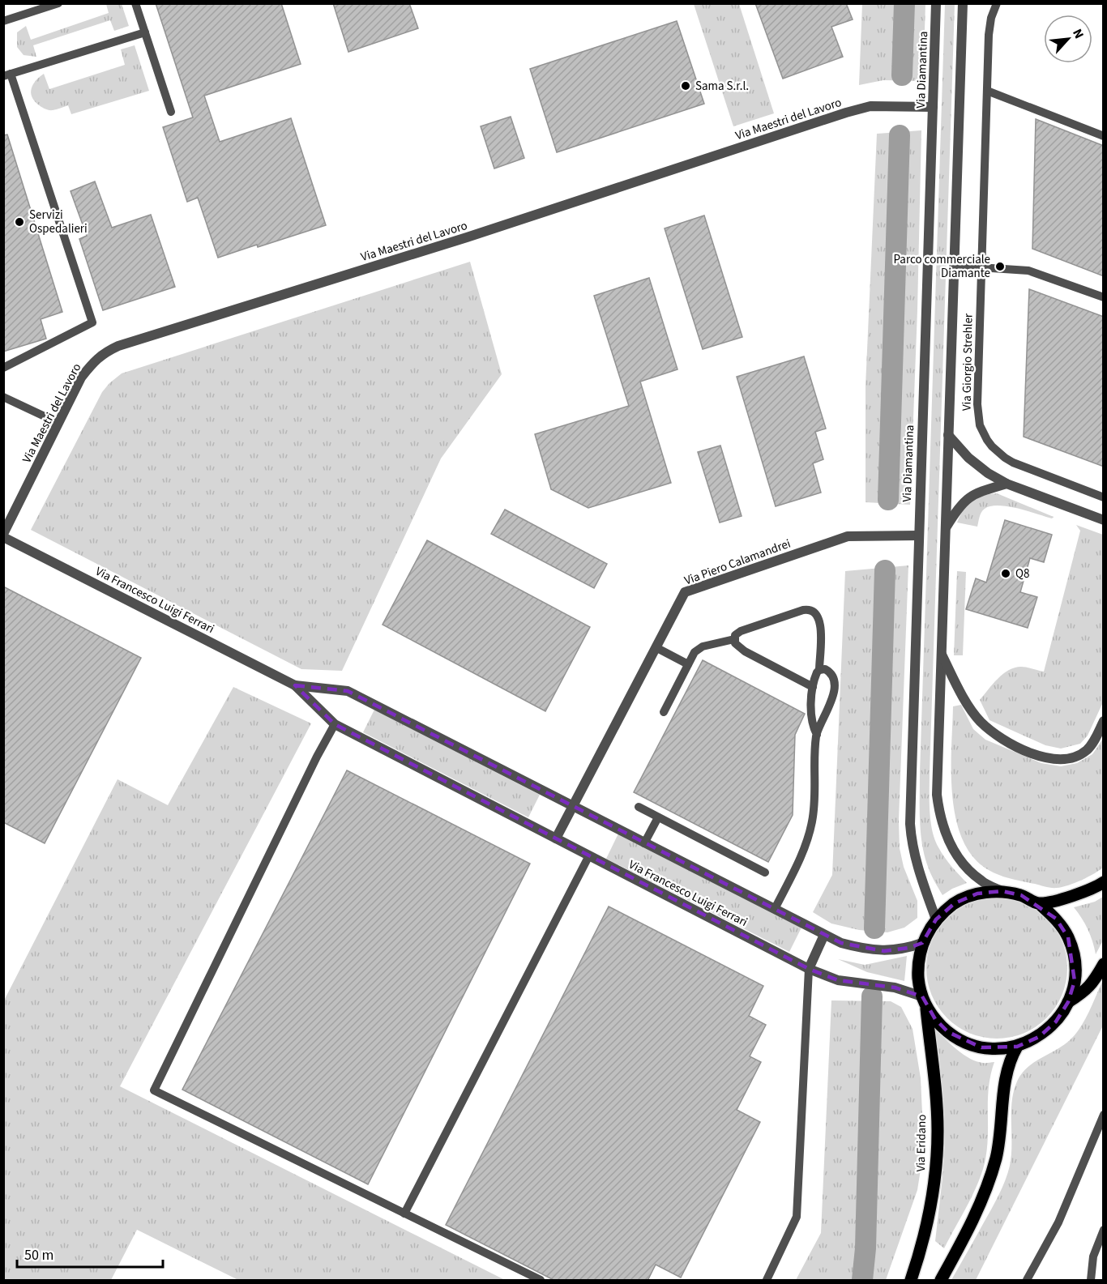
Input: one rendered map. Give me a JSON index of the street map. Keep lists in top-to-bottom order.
{
  "streets": {
    "main road": ["Via Eridano"],
    "street": [
      "Via Diamantina",
      "Via Maestri del Lavoro",
      "Via Piero Calamandrei",
      "Via Francesco Luigi Ferrari"
    ],
    "lane": ["Via Giorgio Strehler"]
  },
  "crossings": [
    ["Via Diamantina", "Via Maestri del Lavoro"],
    ["Via Diamantina", "Via Piero Calamandrei"],
    ["Via Diamantina", "Via Francesco Luigi Ferrari"],
    ["Via Diamantina", "Via Eridano"],
    ["Via Maestri del Lavoro", "Via Francesco Luigi Ferrari"],
    ["Via Piero Calamandrei", "Via Francesco Luigi Ferrari"],
    ["Via Francesco Luigi Ferrari", "Via Eridano"]
  ],
  "places": [
    "Sama S.r.l.",
    "Servizi Ospedalieri",
    "Parco commerciale Diamante",
    "Q8"
  ],
  "scale_bar": "50 m",
  "north": "top right"
}
